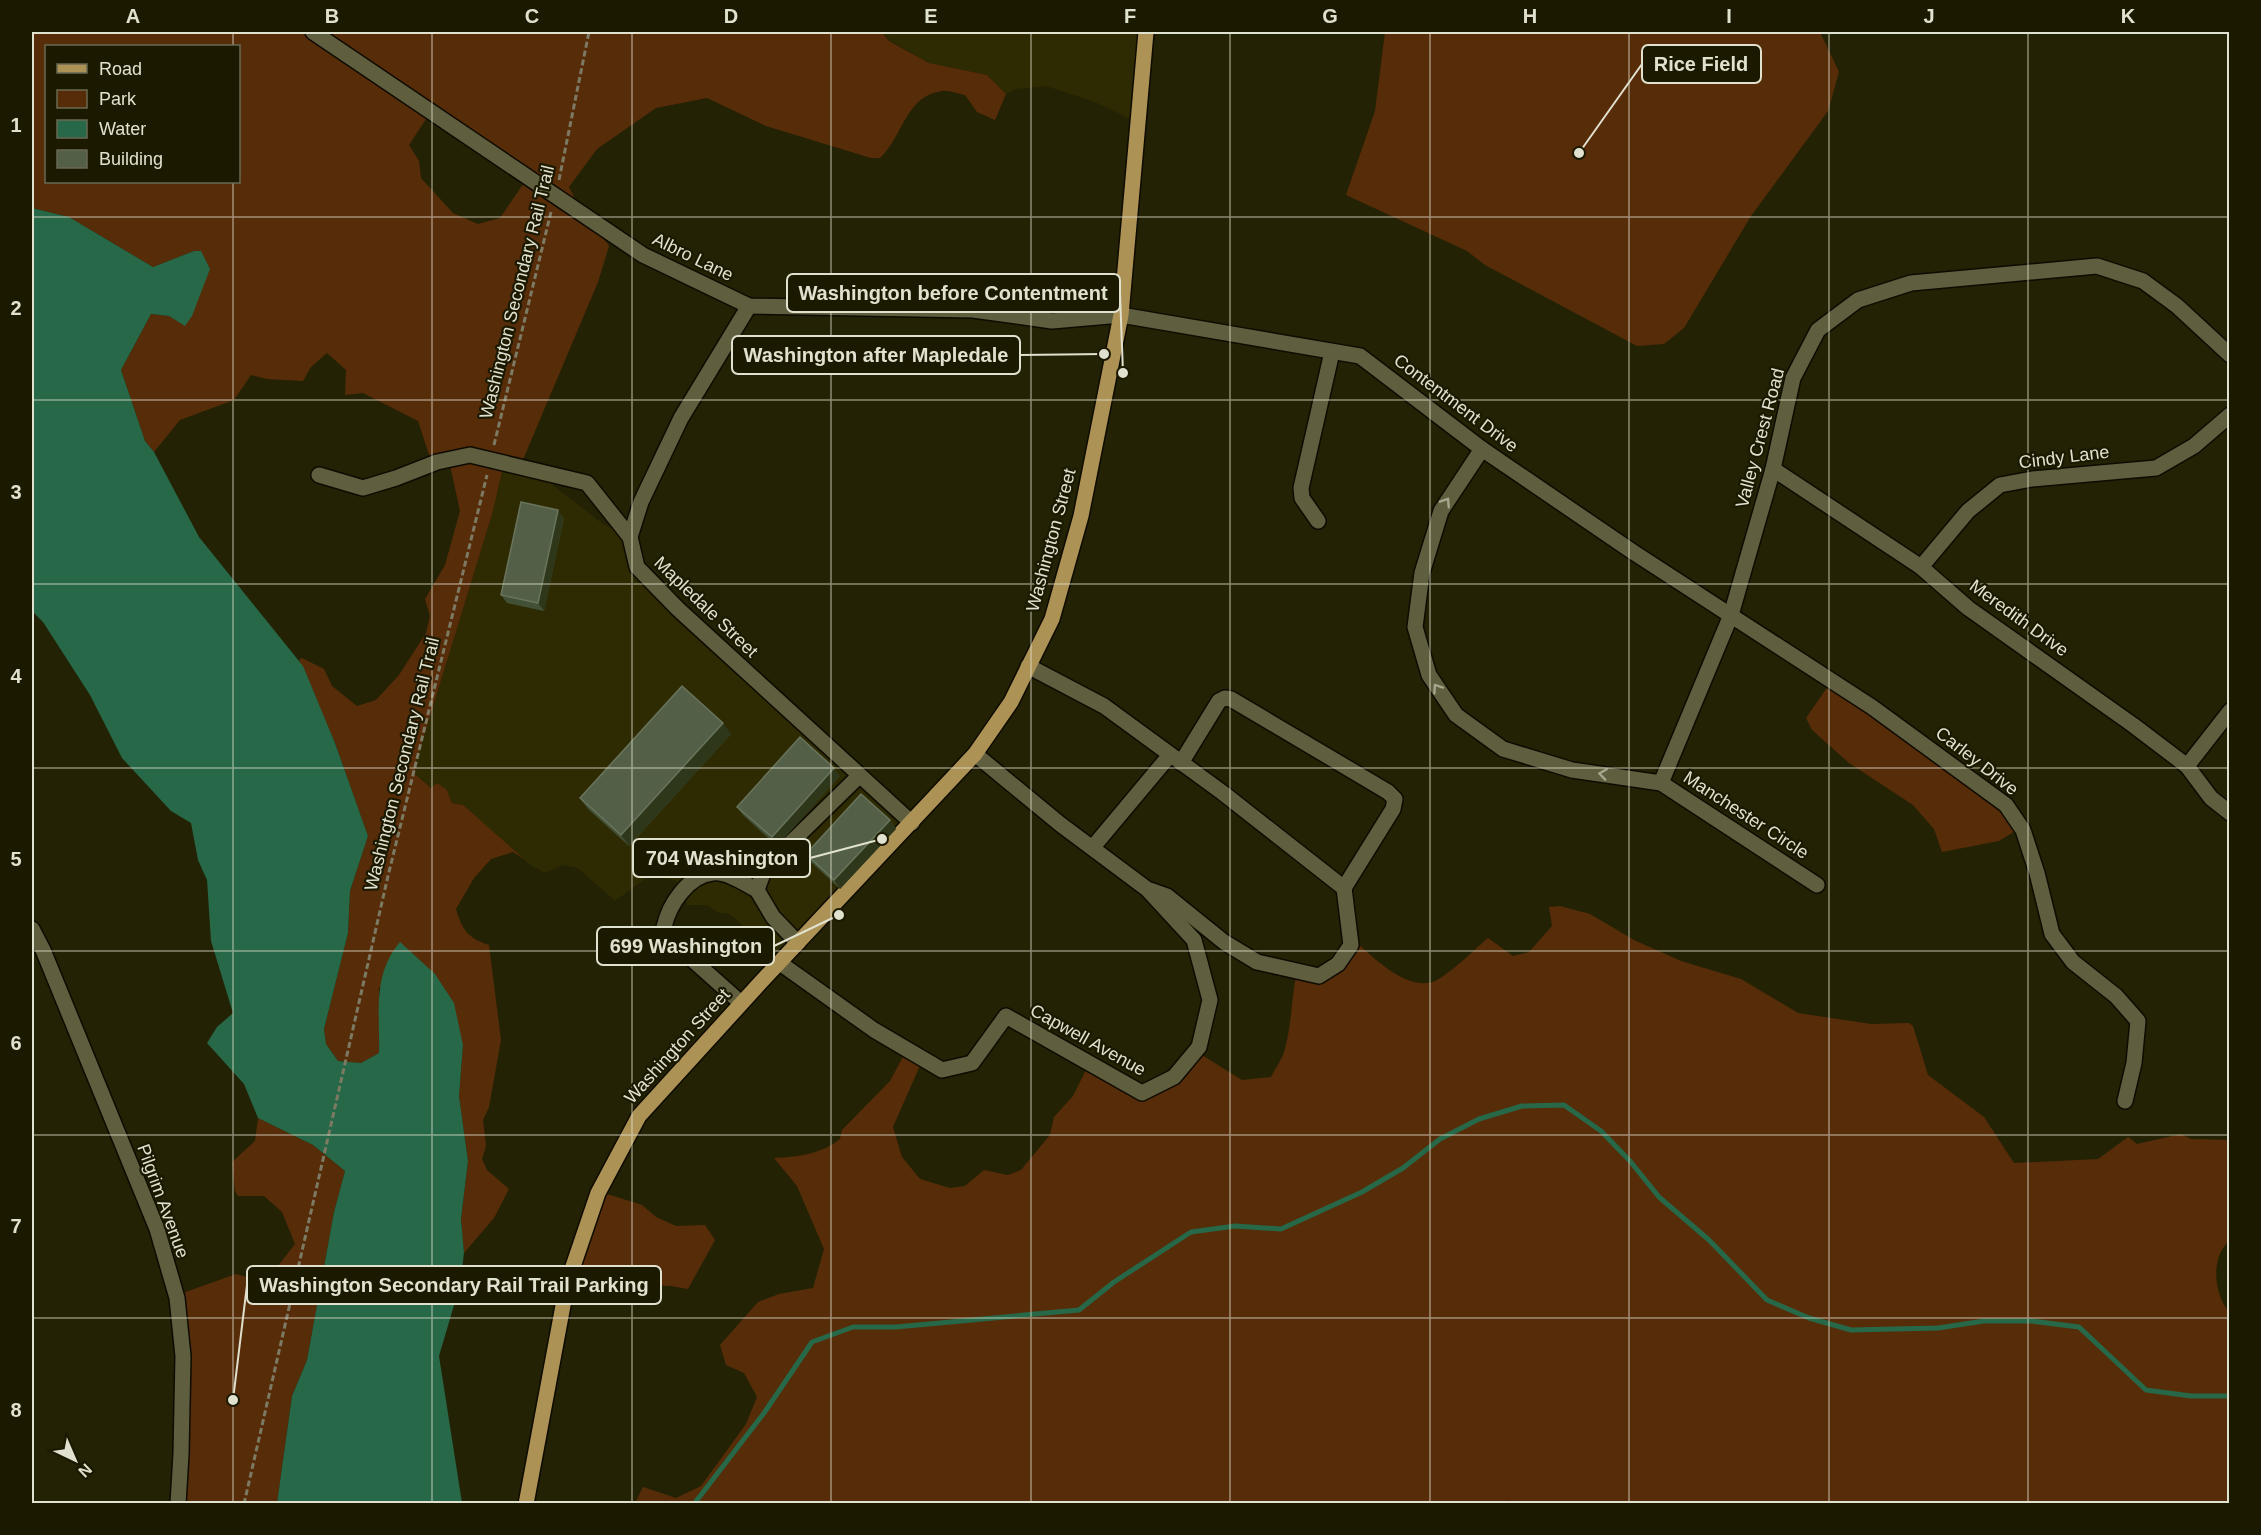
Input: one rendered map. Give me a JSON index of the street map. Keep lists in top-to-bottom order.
{
  "streets": {
    "main road": ["Washington Street"],
    "street": [
      "Albro Lane",
      "Contentment Drive",
      "Valley Crest Road",
      "Cindy Lane",
      "Mapledale Street",
      "Meredith Drive",
      "Carley Drive",
      "Manchester Circle",
      "Capwell Avenue",
      "Pilgrim Avenue"
    ],
    "path": ["Washington Secondary Rail Trail"]
  },
  "crossings": [
    ["Albro Lane", "Washington Secondary Rail Trail"],
    ["Albro Lane", "Contentment Drive"],
    ["Albro Lane", "Washington Street"],
    ["Contentment Drive", "Valley Crest Road"],
    ["Contentment Drive", "Washington Street"],
    ["Contentment Drive", "Carley Drive"],
    ["Contentment Drive", "Manchester Circle"],
    ["Valley Crest Road", "Meredith Drive"],
    ["Valley Crest Road", "Carley Drive"],
    ["Valley Crest Road", "Manchester Circle"],
    ["Cindy Lane", "Meredith Drive"],
    ["Washington Street", "Mapledale Street"],
    ["Washington Street", "Capwell Avenue"]
  ],
  "places": [
    "Rice Field",
    "Washington after Mapledale",
    "Washington before Contentment",
    "704 Washington",
    "699 Washington",
    "Washington Secondary Rail Trail Parking"
  ],
  "legend": [
    "Road",
    "Park",
    "Water",
    "Building"
  ],
  "north": "bottom right",
  "grid": {
    "columns": [
      "A",
      "B",
      "C",
      "D",
      "E",
      "F",
      "G",
      "H",
      "I",
      "J",
      "K"
    ],
    "rows": [
      "1",
      "2",
      "3",
      "4",
      "5",
      "6",
      "7",
      "8"
    ]
  }
}
